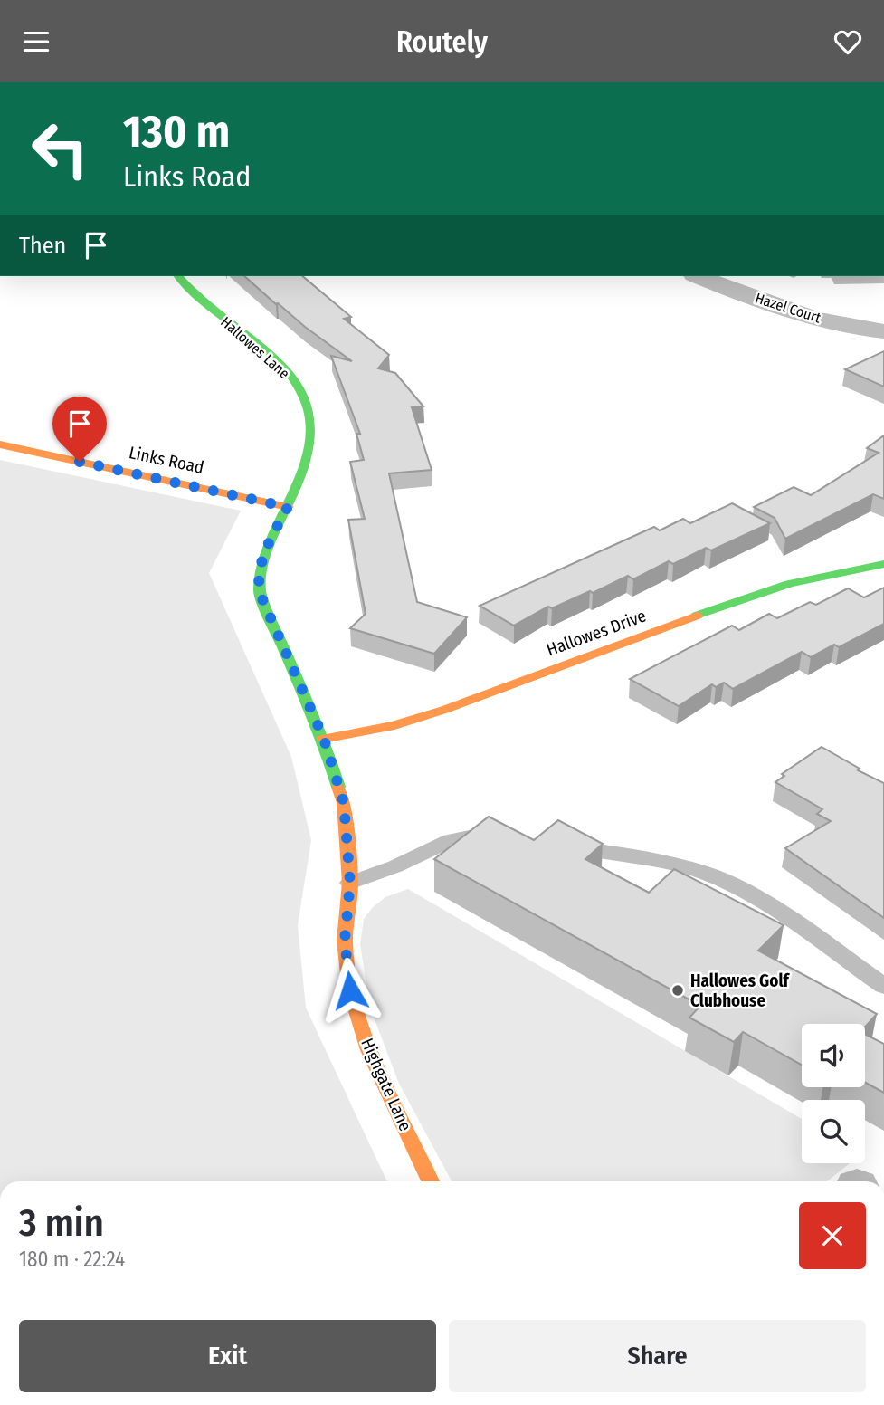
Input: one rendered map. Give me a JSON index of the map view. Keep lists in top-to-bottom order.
{
  "streets": {
    "street": [
      "Hazel Court",
      "Hallowes Lane",
      "Links Road",
      "Hallowes Drive",
      "Highgate Lane"
    ]
  },
  "crossings": [
    ["Hallowes Lane", "Links Road"],
    ["Hallowes Lane", "Highgate Lane"],
    ["Links Road", "Highgate Lane"],
    ["Hallowes Drive", "Highgate Lane"]
  ],
  "places": ["Hallowes Golf Clubhouse"],
  "page": {
    "header": "Routely",
    "turn": ["130 m", "Links Road"],
    "then": "Then",
    "heading": ["3 min", "180 m · 22:24"],
    "buttons": ["Exit", "Share"]
  }
}
